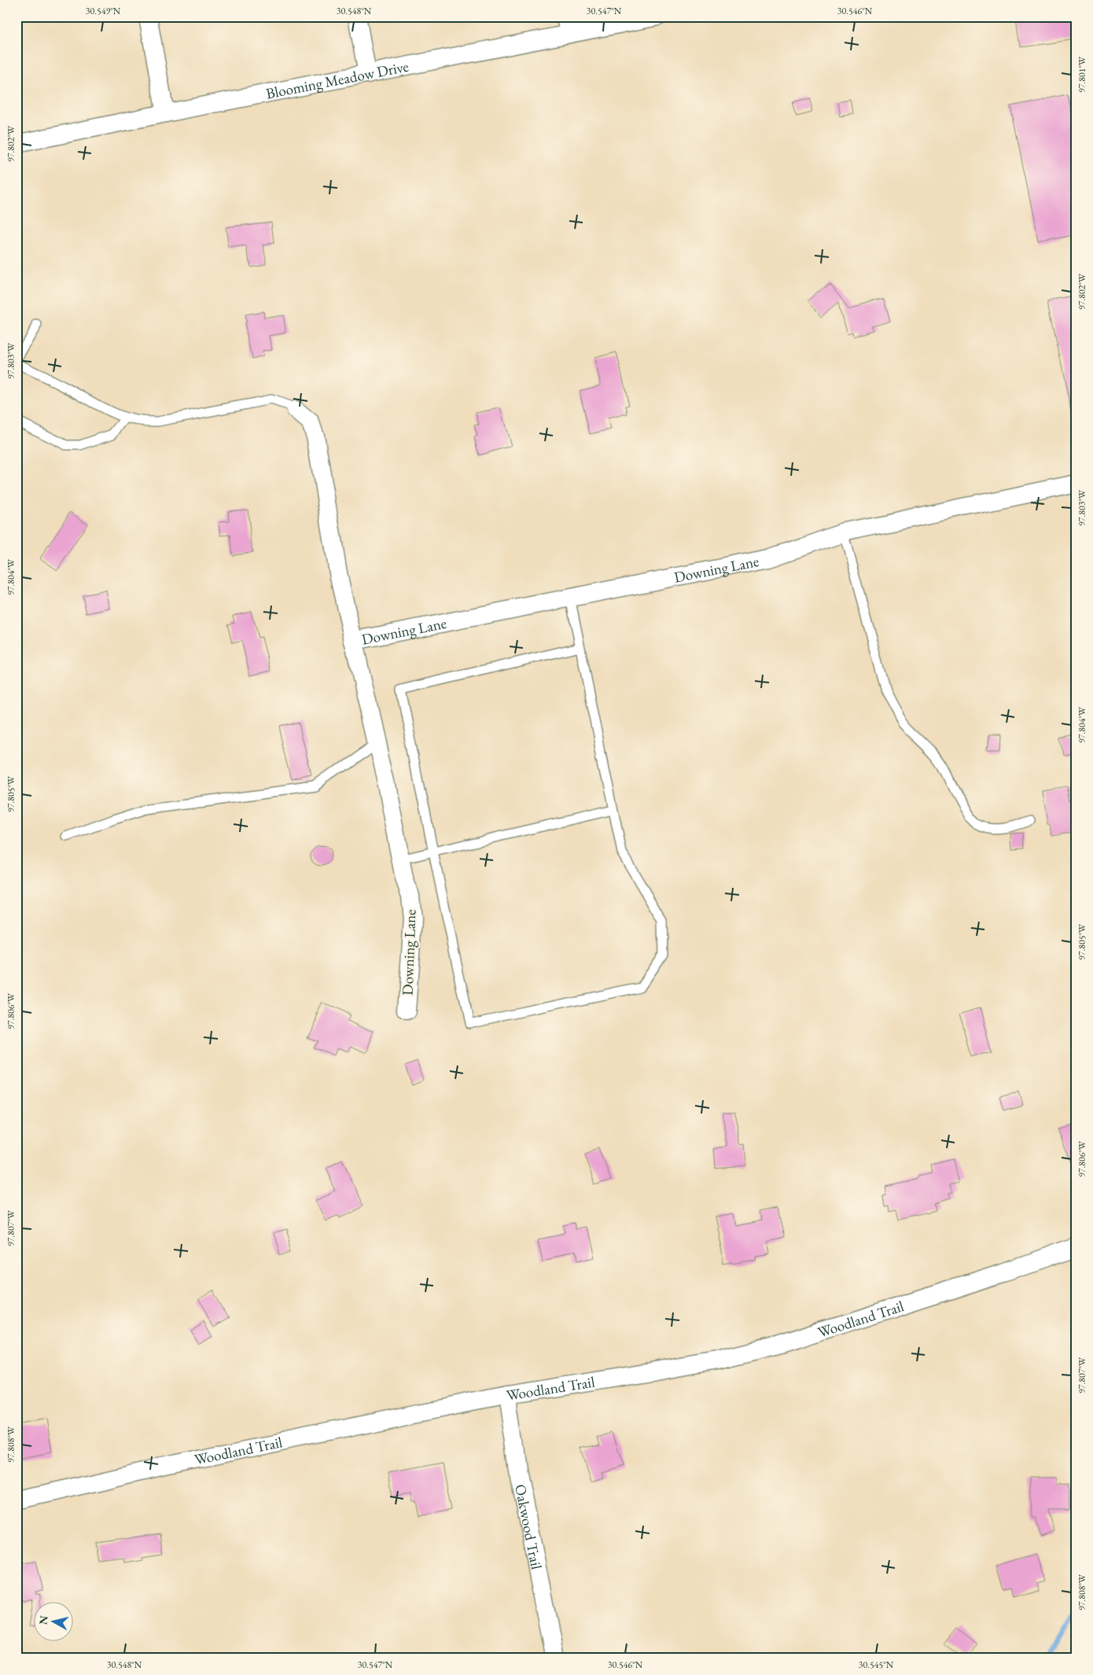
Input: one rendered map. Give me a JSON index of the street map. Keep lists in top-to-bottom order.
{
  "streets": {
    "street": [
      "Blooming Meadow Drive",
      "Downing Lane",
      "Woodland Trail",
      "Oakwood Trail"
    ]
  },
  "crossings": [
    ["Woodland Trail", "Oakwood Trail"]
  ],
  "north": "left",
  "coordinates": [
    "30.549°N",
    "30.548°N",
    "30.547°N",
    "30.546°N",
    "97.801°W",
    "97.802°W",
    "97.803°W",
    "97.804°W",
    "97.805°W",
    "97.806°W",
    "97.807°W",
    "97.808°W",
    "30.545°N"
  ]
}
